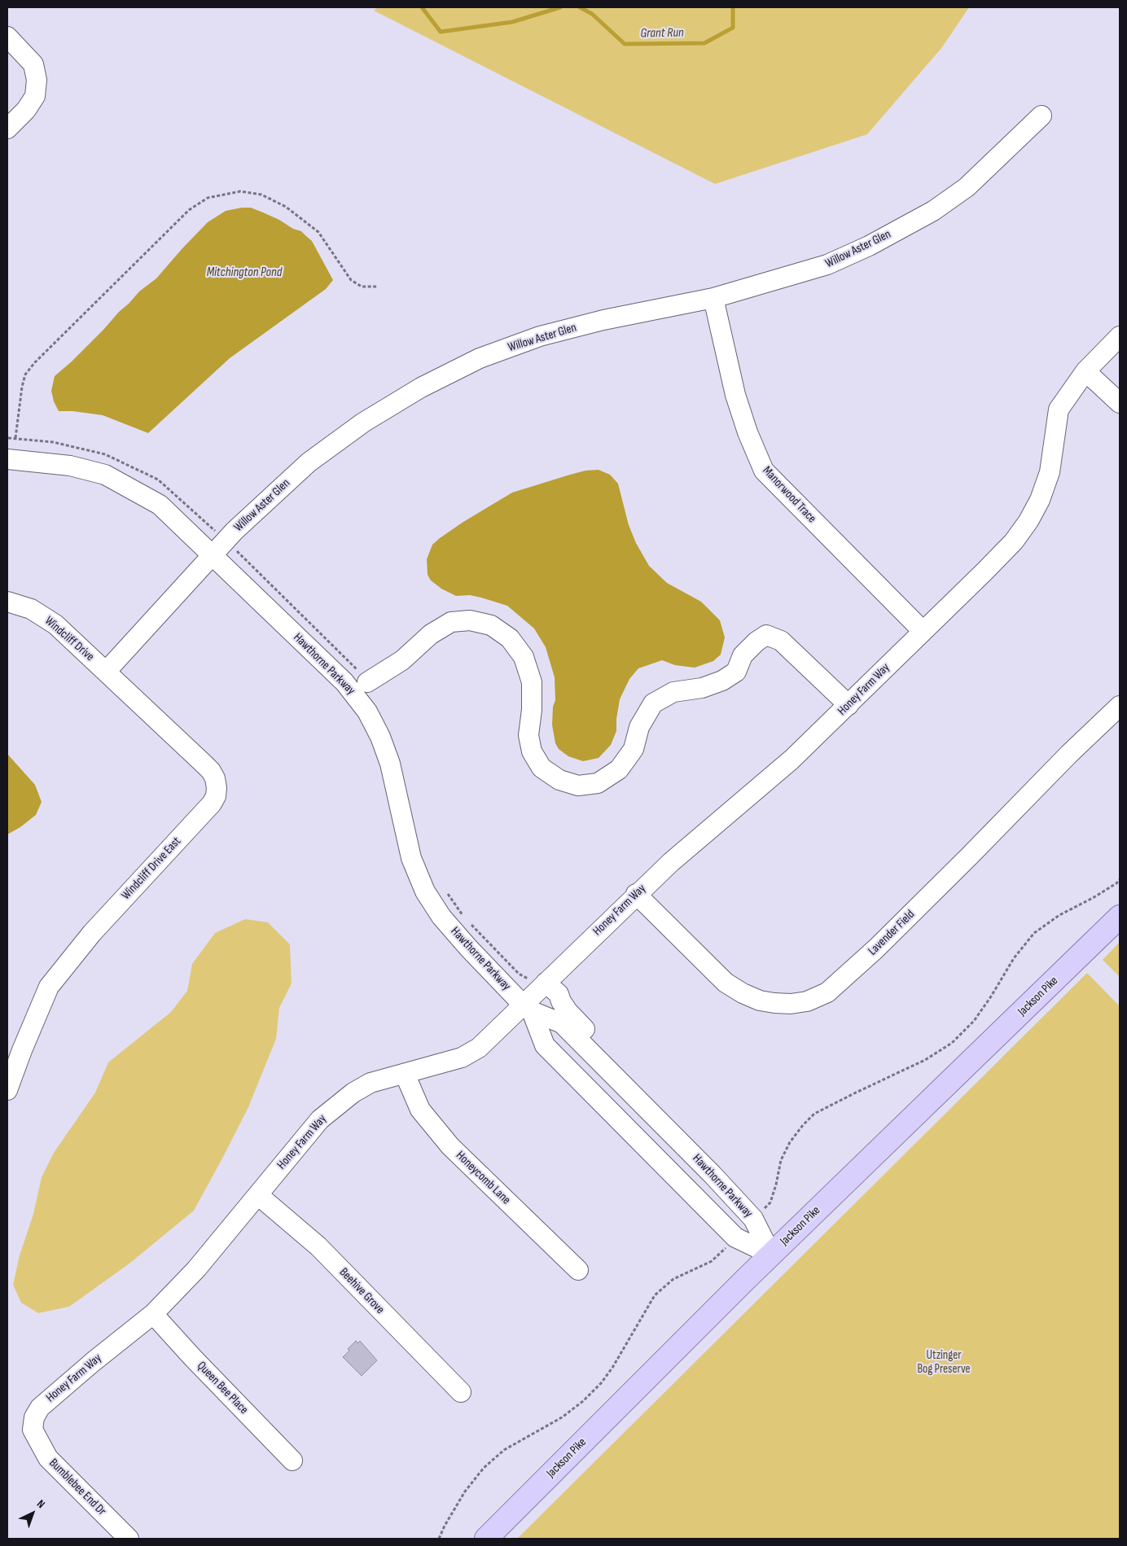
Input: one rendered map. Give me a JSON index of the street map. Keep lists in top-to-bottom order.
{
  "streets": {
    "main road": ["Jackson Pike"],
    "street": [
      "Willow Aster Glen",
      "Manorwood Trace",
      "Windcliff Drive",
      "Hawthorne Parkway",
      "Honey Farm Way",
      "Windcliff Drive East",
      "Lavender Field",
      "Honeycomb Lane",
      "Beehive Grove",
      "Queen Bee Place",
      "Bumblebee End Dr"
    ]
  },
  "crossings": [
    ["Willow Aster Glen", "Manorwood Trace"],
    ["Willow Aster Glen", "Windcliff Drive"],
    ["Willow Aster Glen", "Hawthorne Parkway"],
    ["Willow Aster Glen", "Windcliff Drive East"],
    ["Manorwood Trace", "Honey Farm Way"],
    ["Windcliff Drive", "Windcliff Drive East"],
    ["Hawthorne Parkway", "Honey Farm Way"],
    ["Hawthorne Parkway", "Jackson Pike"],
    ["Honey Farm Way", "Lavender Field"],
    ["Honey Farm Way", "Honeycomb Lane"],
    ["Honey Farm Way", "Beehive Grove"],
    ["Honey Farm Way", "Queen Bee Place"],
    ["Honey Farm Way", "Bumblebee End Dr"]
  ],
  "water": ["Grant Run", "Mitchington Pond"],
  "parks": ["Utzinger Bog Preserve"],
  "north": "top right"
}
